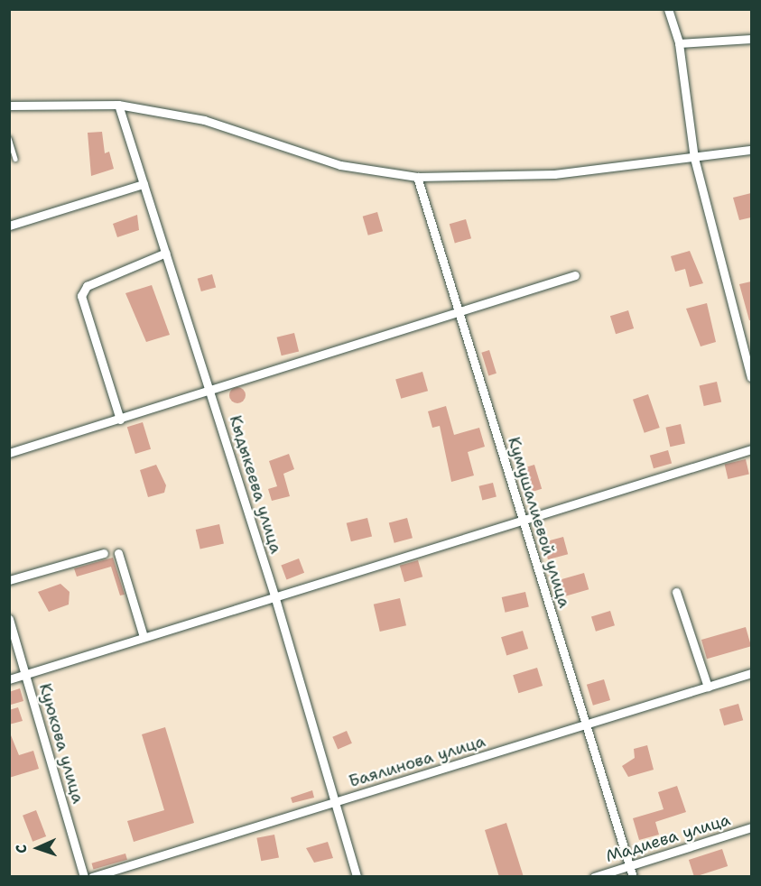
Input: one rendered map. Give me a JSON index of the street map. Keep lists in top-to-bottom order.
{
  "streets": {
    "street": [
      "Кыдыкеева улица",
      "Кумушалиевой улица",
      "Куюкова улица",
      "Баялинова улица",
      "Мадиева улица"
    ]
  },
  "crossings": [
    ["Кыдыкеева улица", "Баялинова улица"],
    ["Кумушалиевой улица", "Баялинова улица"],
    ["Кумушалиевой улица", "Мадиева улица"]
  ],
  "north": "left"
}
